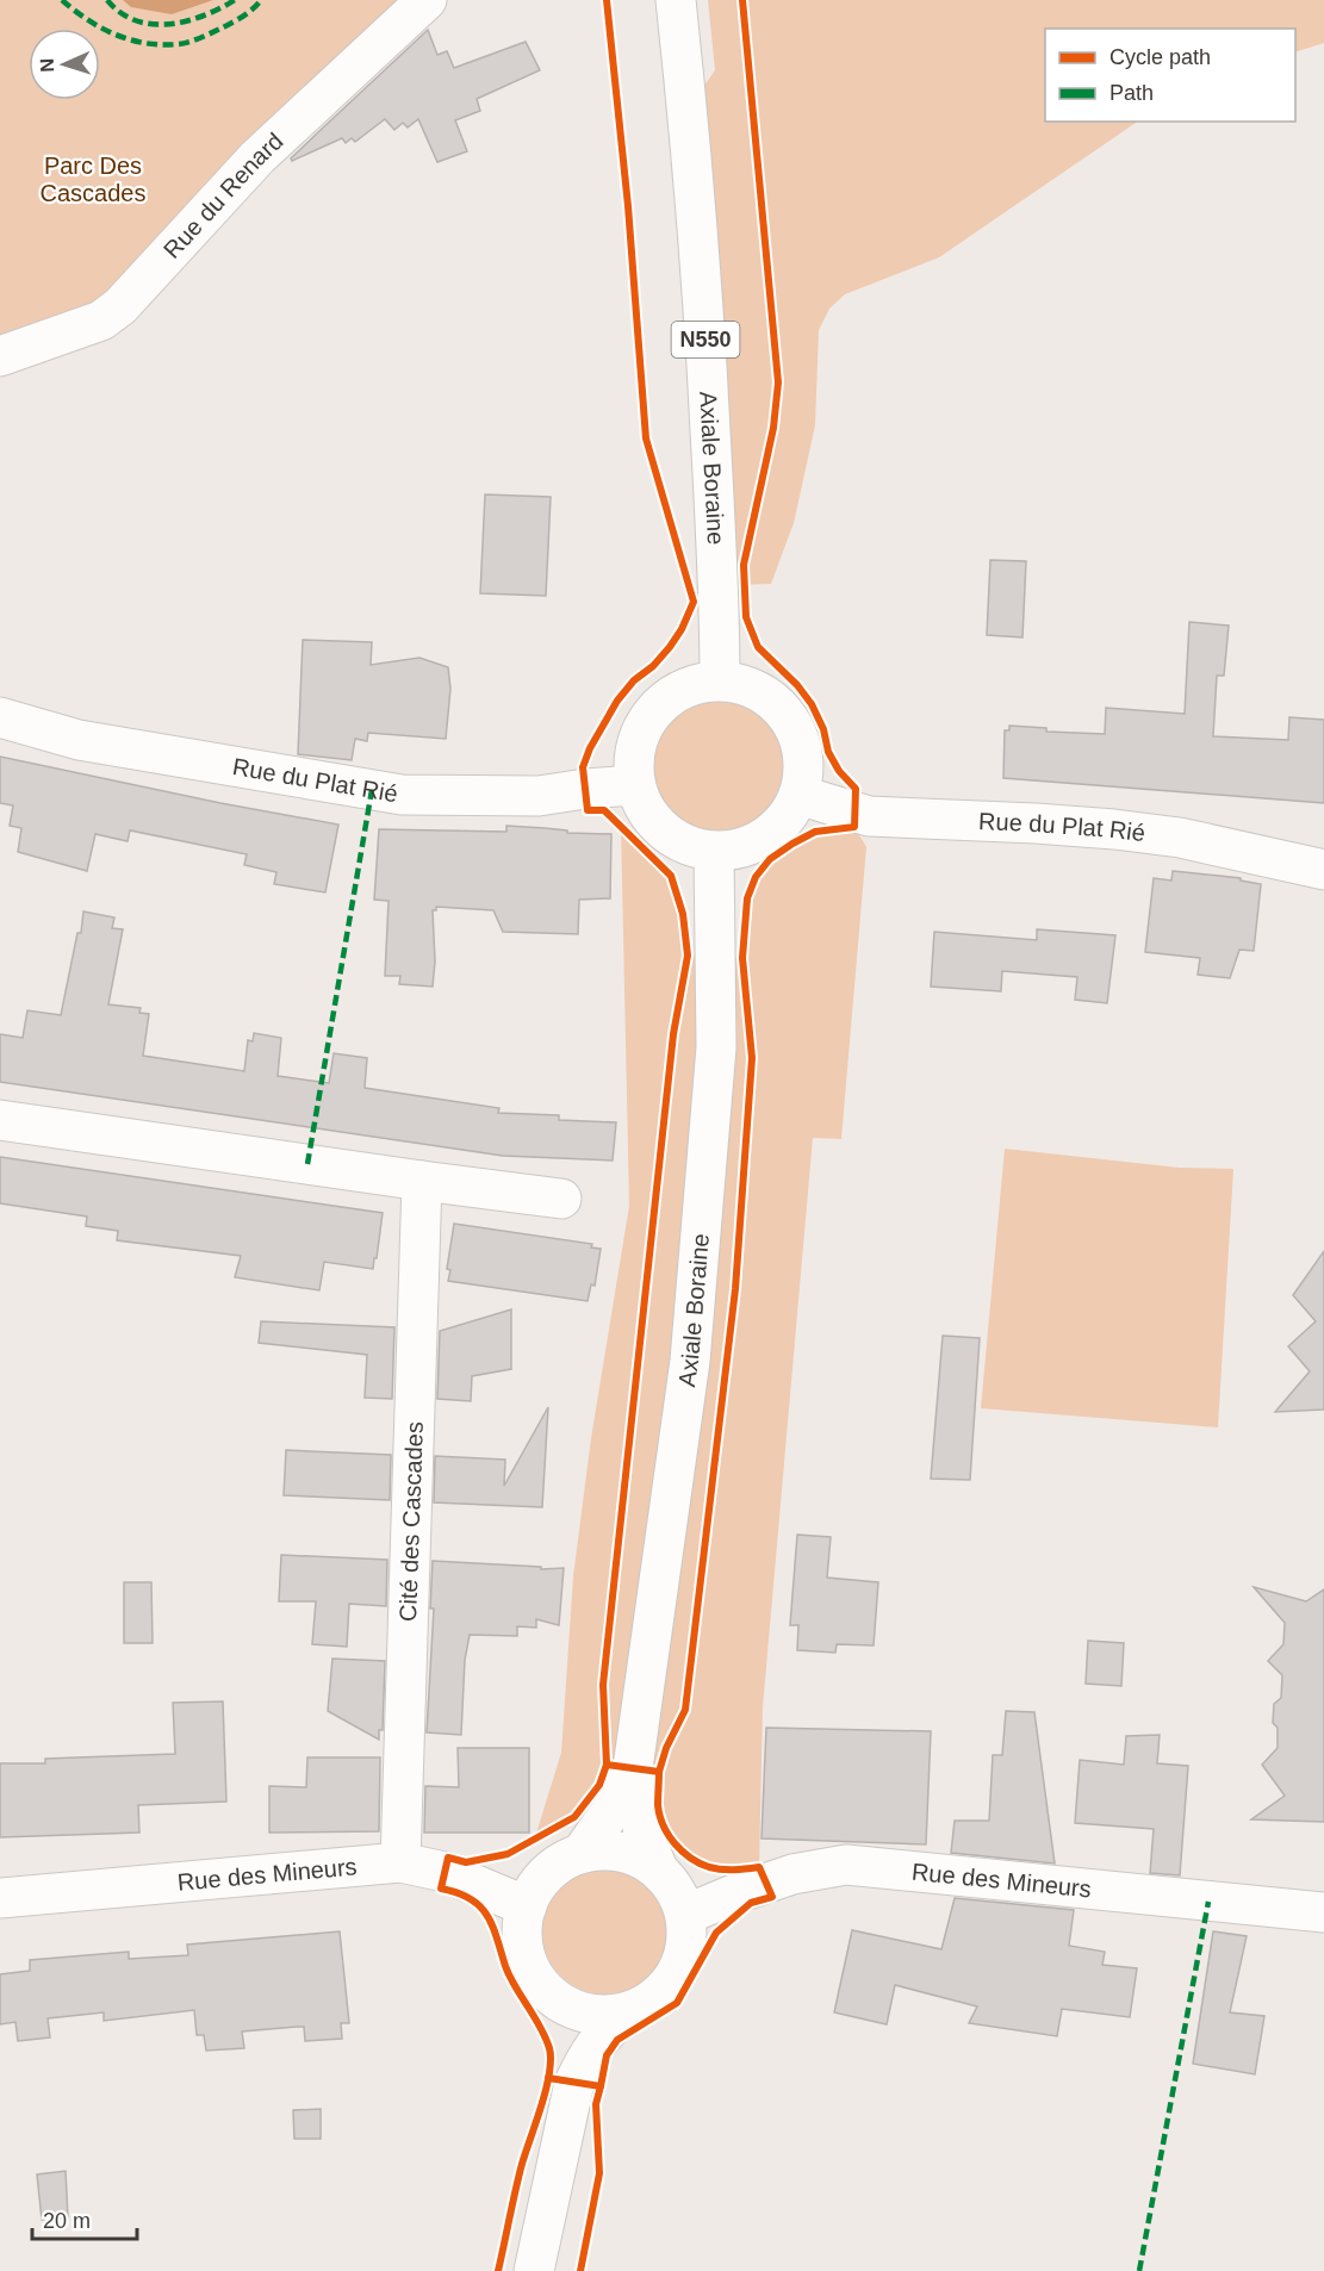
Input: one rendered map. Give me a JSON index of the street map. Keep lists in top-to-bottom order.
{
  "streets": {
    "street": [
      "Rue du Renard",
      "N550",
      "Axiale Boraine",
      "Rue du Plat Rié",
      "Cité des Cascades",
      "Rue des Mineurs"
    ]
  },
  "crossings": [
    ["Axiale Boraine", "Rue du Plat Rié"],
    ["Cité des Cascades", "Rue des Mineurs"]
  ],
  "parks": ["Parc Des Cascades"],
  "legend": ["Cycle path", "Path"],
  "scale_bar": "20 m",
  "north": "left"
}
